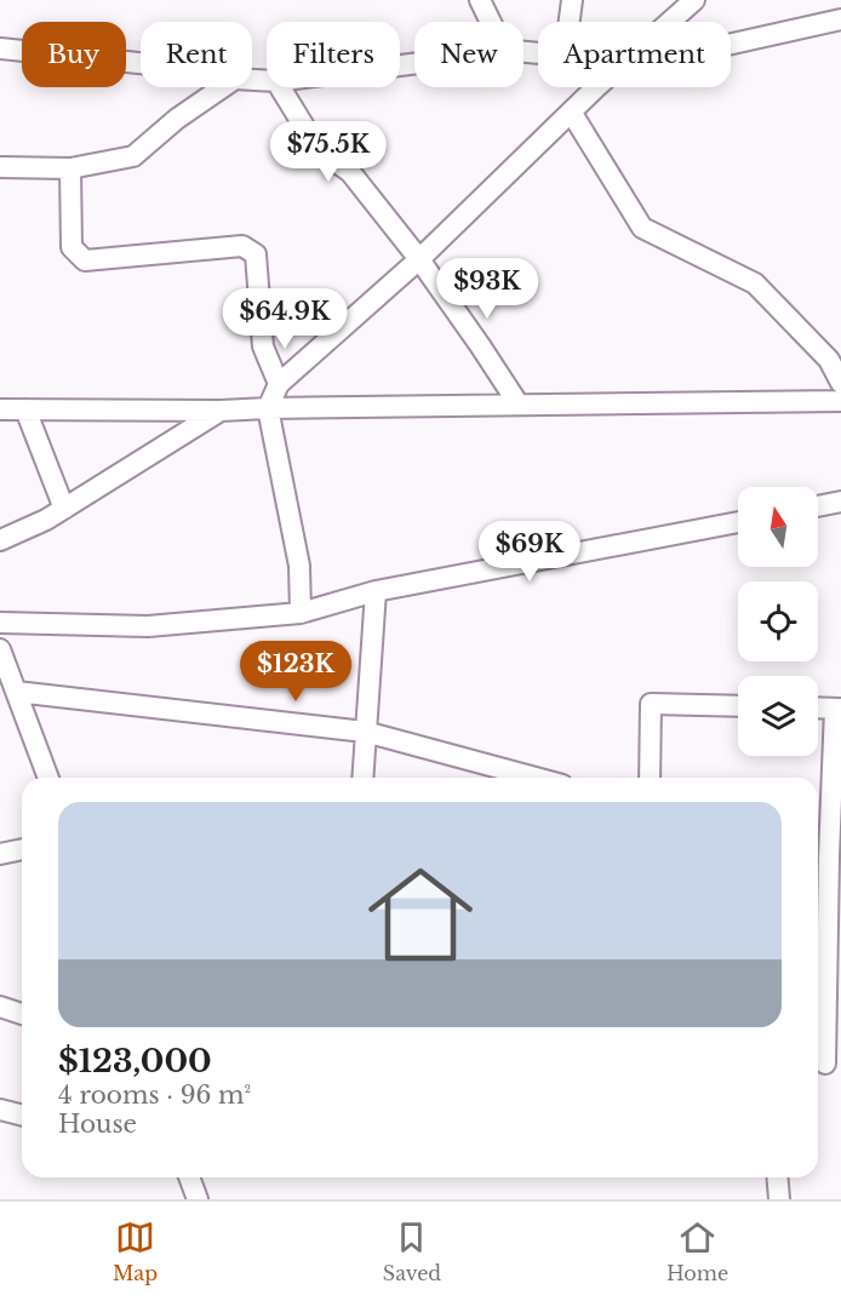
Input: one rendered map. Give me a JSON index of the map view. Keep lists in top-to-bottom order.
{
  "north": "top",
  "page": {
    "chip": [
      "Buy",
      "Rent",
      "Filters",
      "New",
      "Apartment"
    ],
    "price": [
      "$75.5K",
      "$93K",
      "$64.9K",
      "$69K",
      "$123K"
    ],
    "list": [
      {
        "name": "$123,000",
        "note": "4 rooms · 96 m² · House"
      }
    ],
    "tabs": ["Map", "Saved", "Home"]
  }
}
